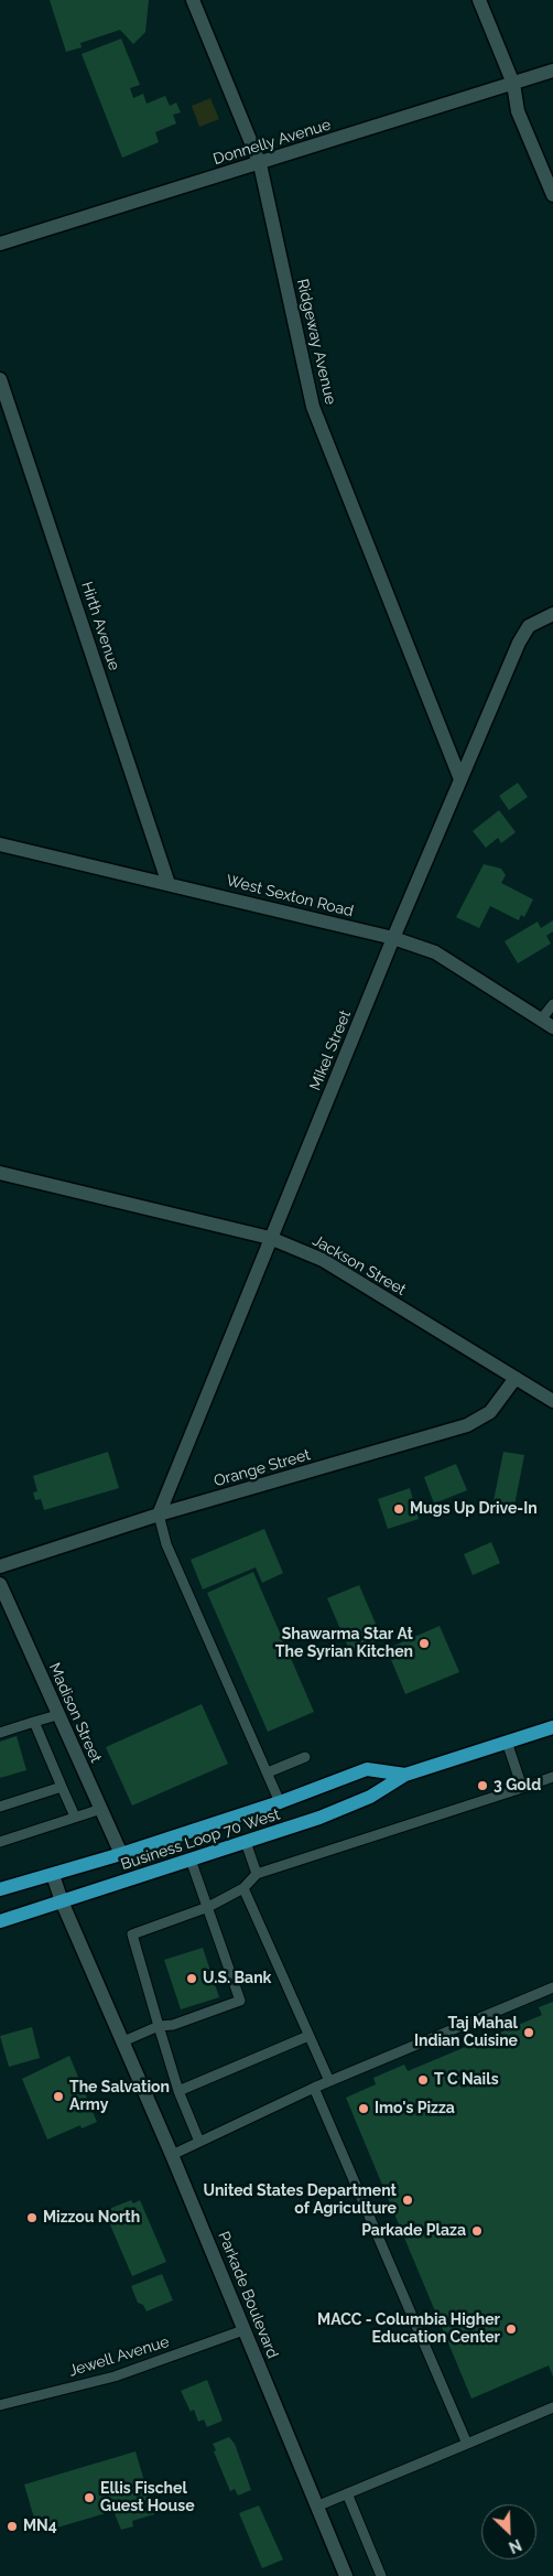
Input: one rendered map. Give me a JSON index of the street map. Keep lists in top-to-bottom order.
{
  "streets": {
    "main road": ["Business Loop 70 West"],
    "street": [
      "Donnelly Avenue",
      "Ridgeway Avenue",
      "Hirth Avenue",
      "West Sexton Road",
      "Mikel Street",
      "Jackson Street",
      "Orange Street",
      "Madison Street",
      "Parkade Boulevard"
    ],
    "lane": ["Jewell Avenue"]
  },
  "crossings": [
    ["Donnelly Avenue", "Ridgeway Avenue"],
    ["Ridgeway Avenue", "Mikel Street"],
    ["Hirth Avenue", "West Sexton Road"],
    ["West Sexton Road", "Mikel Street"],
    ["Mikel Street", "Jackson Street"],
    ["Mikel Street", "Orange Street"],
    ["Jackson Street", "Orange Street"],
    ["Madison Street", "Business Loop 70 West"],
    ["Business Loop 70 West", "Parkade Boulevard"],
    ["Parkade Boulevard", "Jewell Avenue"]
  ],
  "places": [
    "Mugs Up Drive-In",
    "Shawarma Star At The Syrian Kitchen",
    "3 Gold",
    "U.S. Bank",
    "Taj Mahal Indian Cuisine",
    "T C Nails",
    "The Salvation Army",
    "Imo's Pizza",
    "United States Department of Agriculture",
    "Mizzou North",
    "Parkade Plaza",
    "MACC - Columbia Higher Education Center",
    "Ellis Fischel Guest House",
    "MN4"
  ],
  "north": "bottom right"
}
